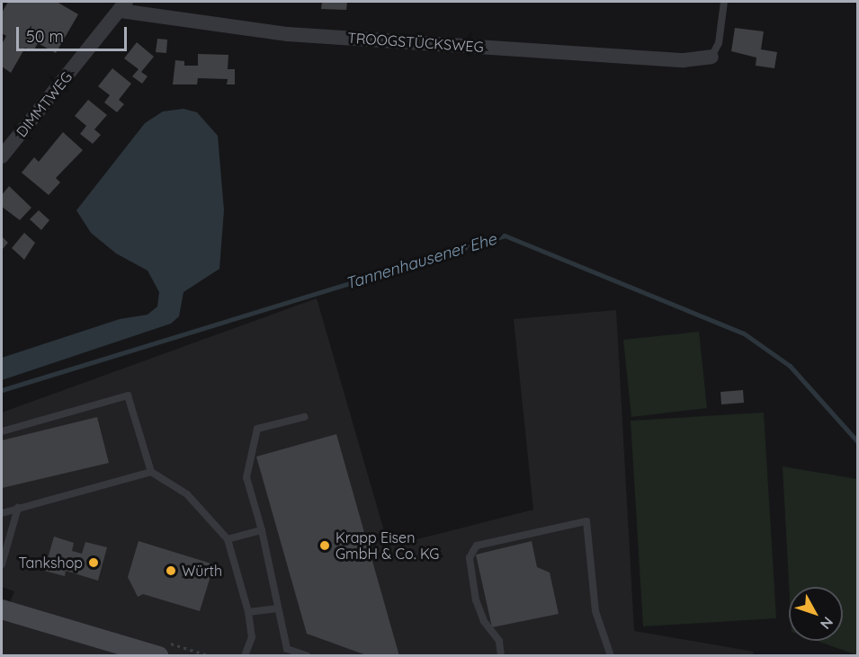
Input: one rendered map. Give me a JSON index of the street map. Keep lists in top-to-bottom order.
{
  "streets": {
    "street": ["TROOGSTÜCKSWEG", "DIMMTWEG"]
  },
  "crossings": [
    ["TROOGSTÜCKSWEG", "DIMMTWEG"]
  ],
  "water": ["Tannenhausener Ehe"],
  "places": ["Krapp Eisen GmbH & Co. KG", "Tankshop", "Würth"],
  "scale_bar": "50 m",
  "north": "bottom right"
}
